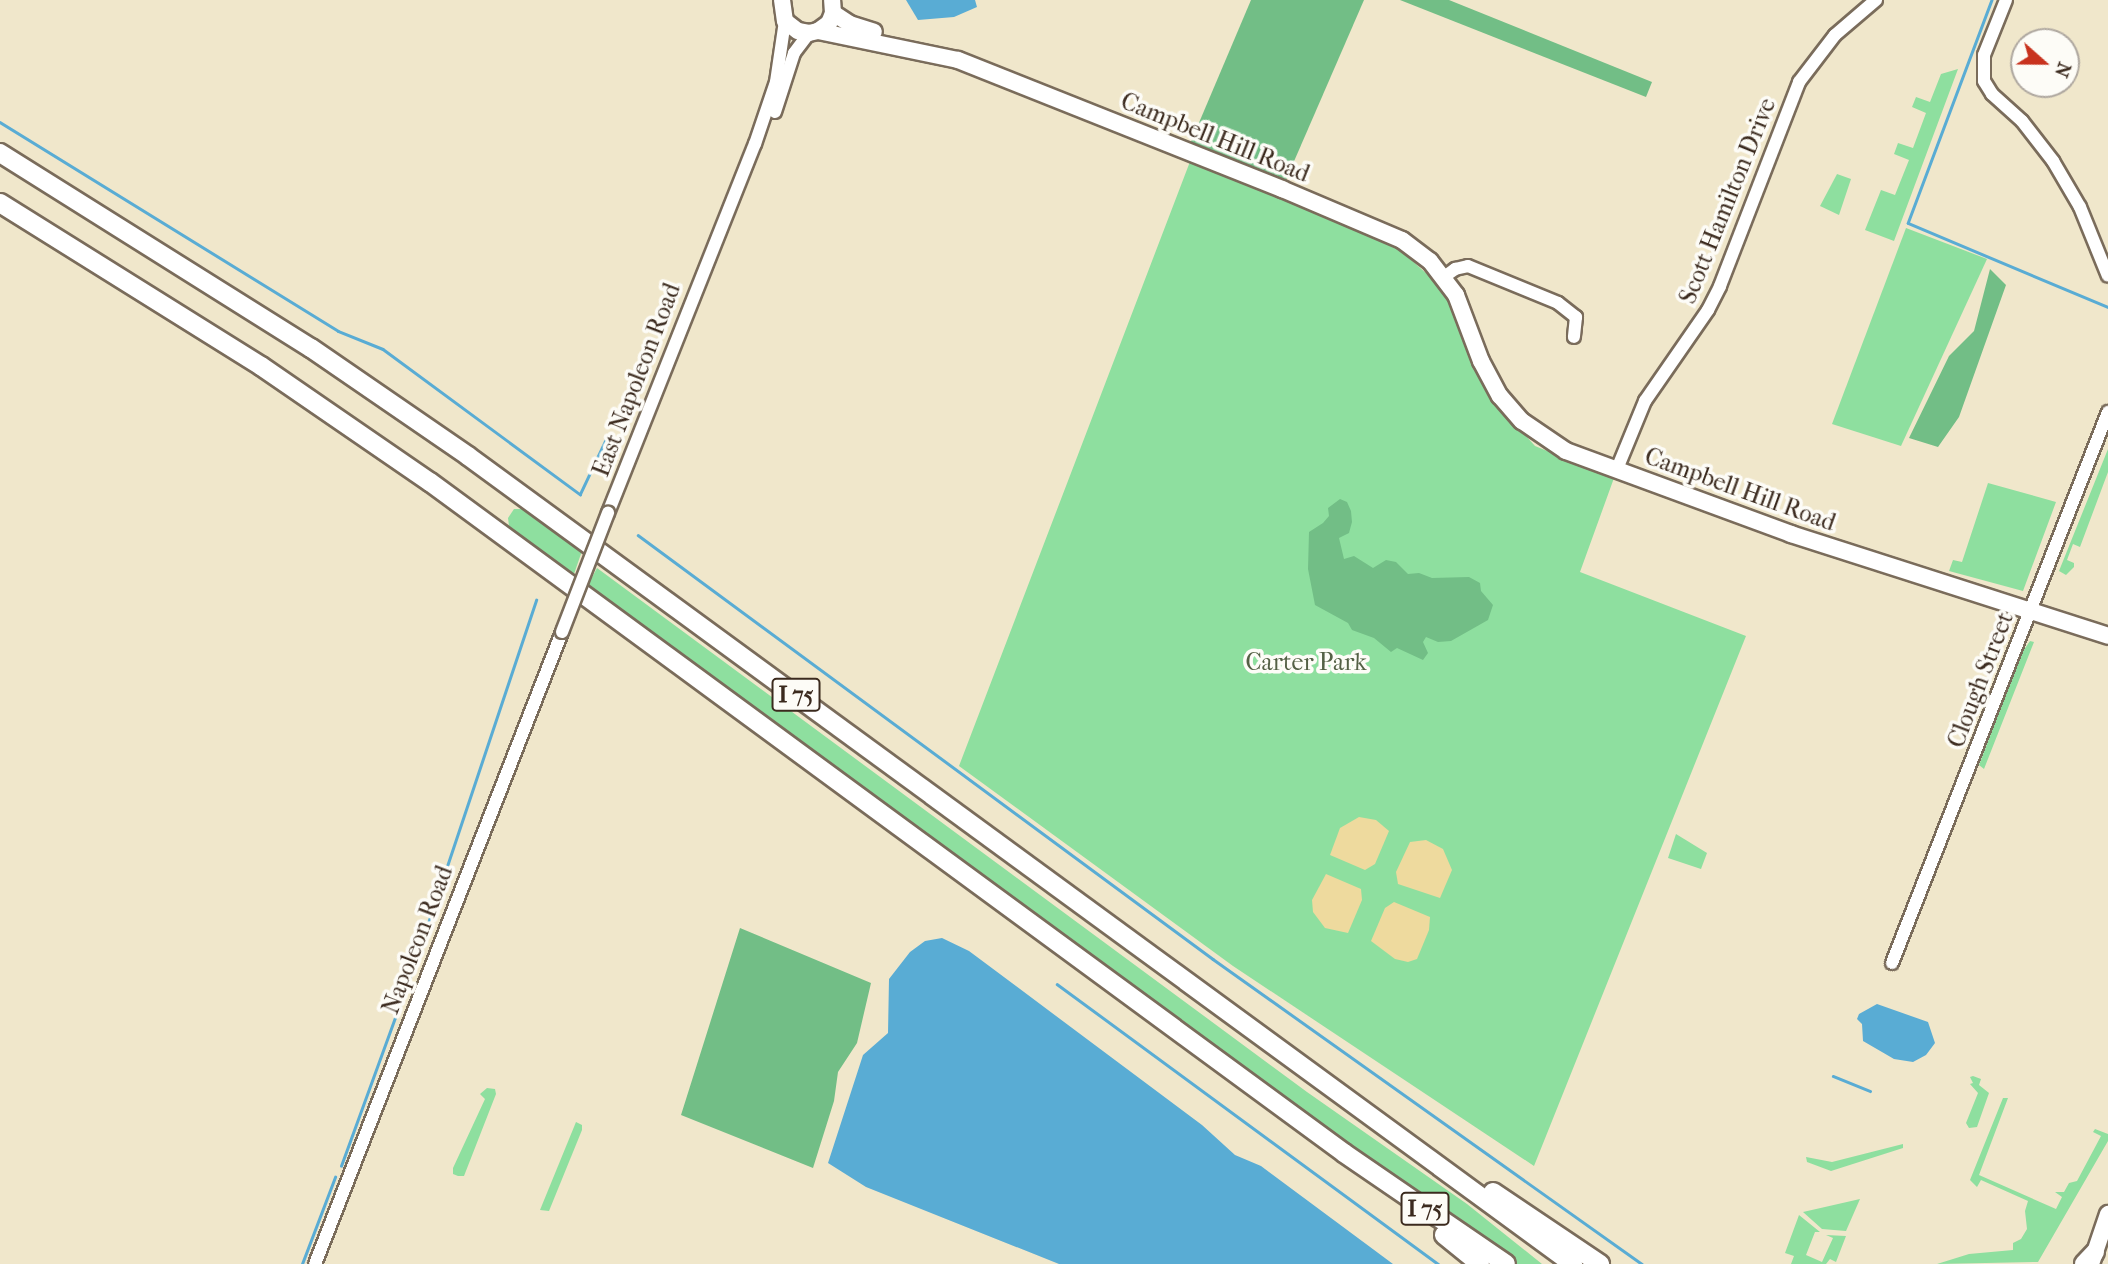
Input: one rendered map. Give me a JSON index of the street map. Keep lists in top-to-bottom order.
{
  "streets": {
    "highway": ["I 75"],
    "main road": ["Campbell Hill Road"],
    "street": [
      "Scott Hamilton Drive",
      "East Napoleon Road",
      "Clough Street",
      "Napoleon Road"
    ]
  },
  "crossings": [
    ["Campbell Hill Road", "Scott Hamilton Drive"],
    ["Campbell Hill Road", "East Napoleon Road"],
    ["Campbell Hill Road", "Clough Street"],
    ["East Napoleon Road", "Napoleon Road"]
  ],
  "parks": ["Carter Park"],
  "north": "right"
}
